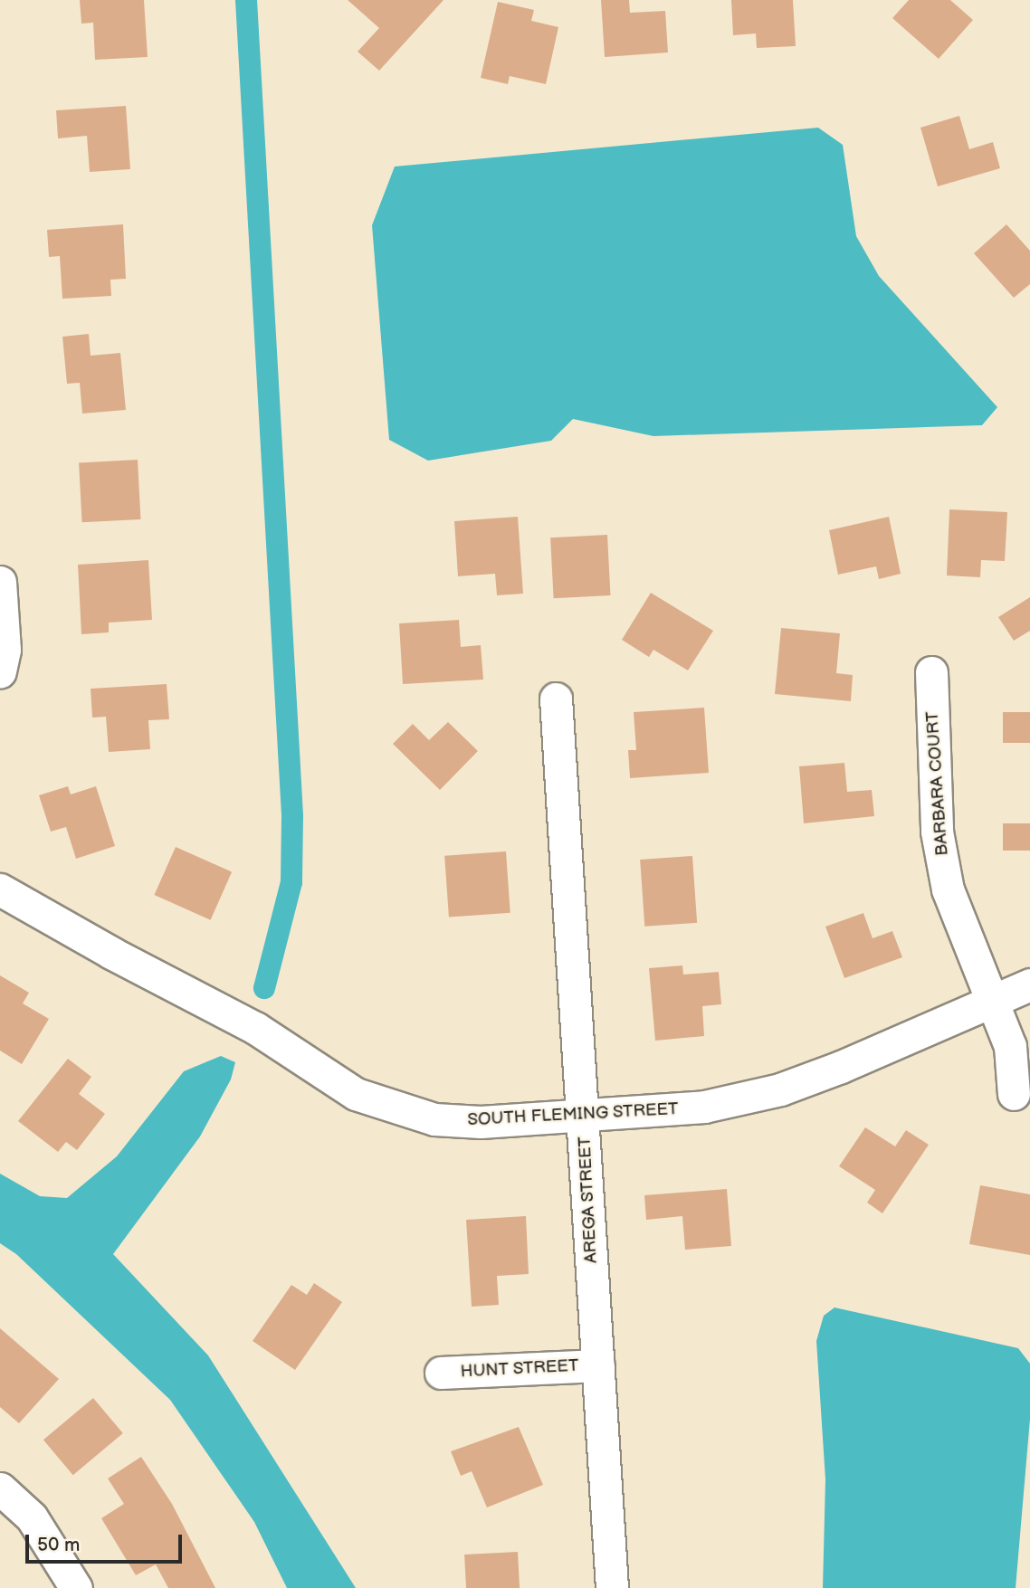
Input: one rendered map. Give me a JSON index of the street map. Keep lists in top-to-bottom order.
{
  "streets": {
    "street": [
      "BARBARA COURT",
      "SOUTH FLEMING STREET",
      "AREGA STREET",
      "HUNT STREET"
    ]
  },
  "crossings": [
    ["BARBARA COURT", "SOUTH FLEMING STREET"],
    ["SOUTH FLEMING STREET", "AREGA STREET"],
    ["AREGA STREET", "HUNT STREET"]
  ],
  "scale_bar": "50 m"
}
